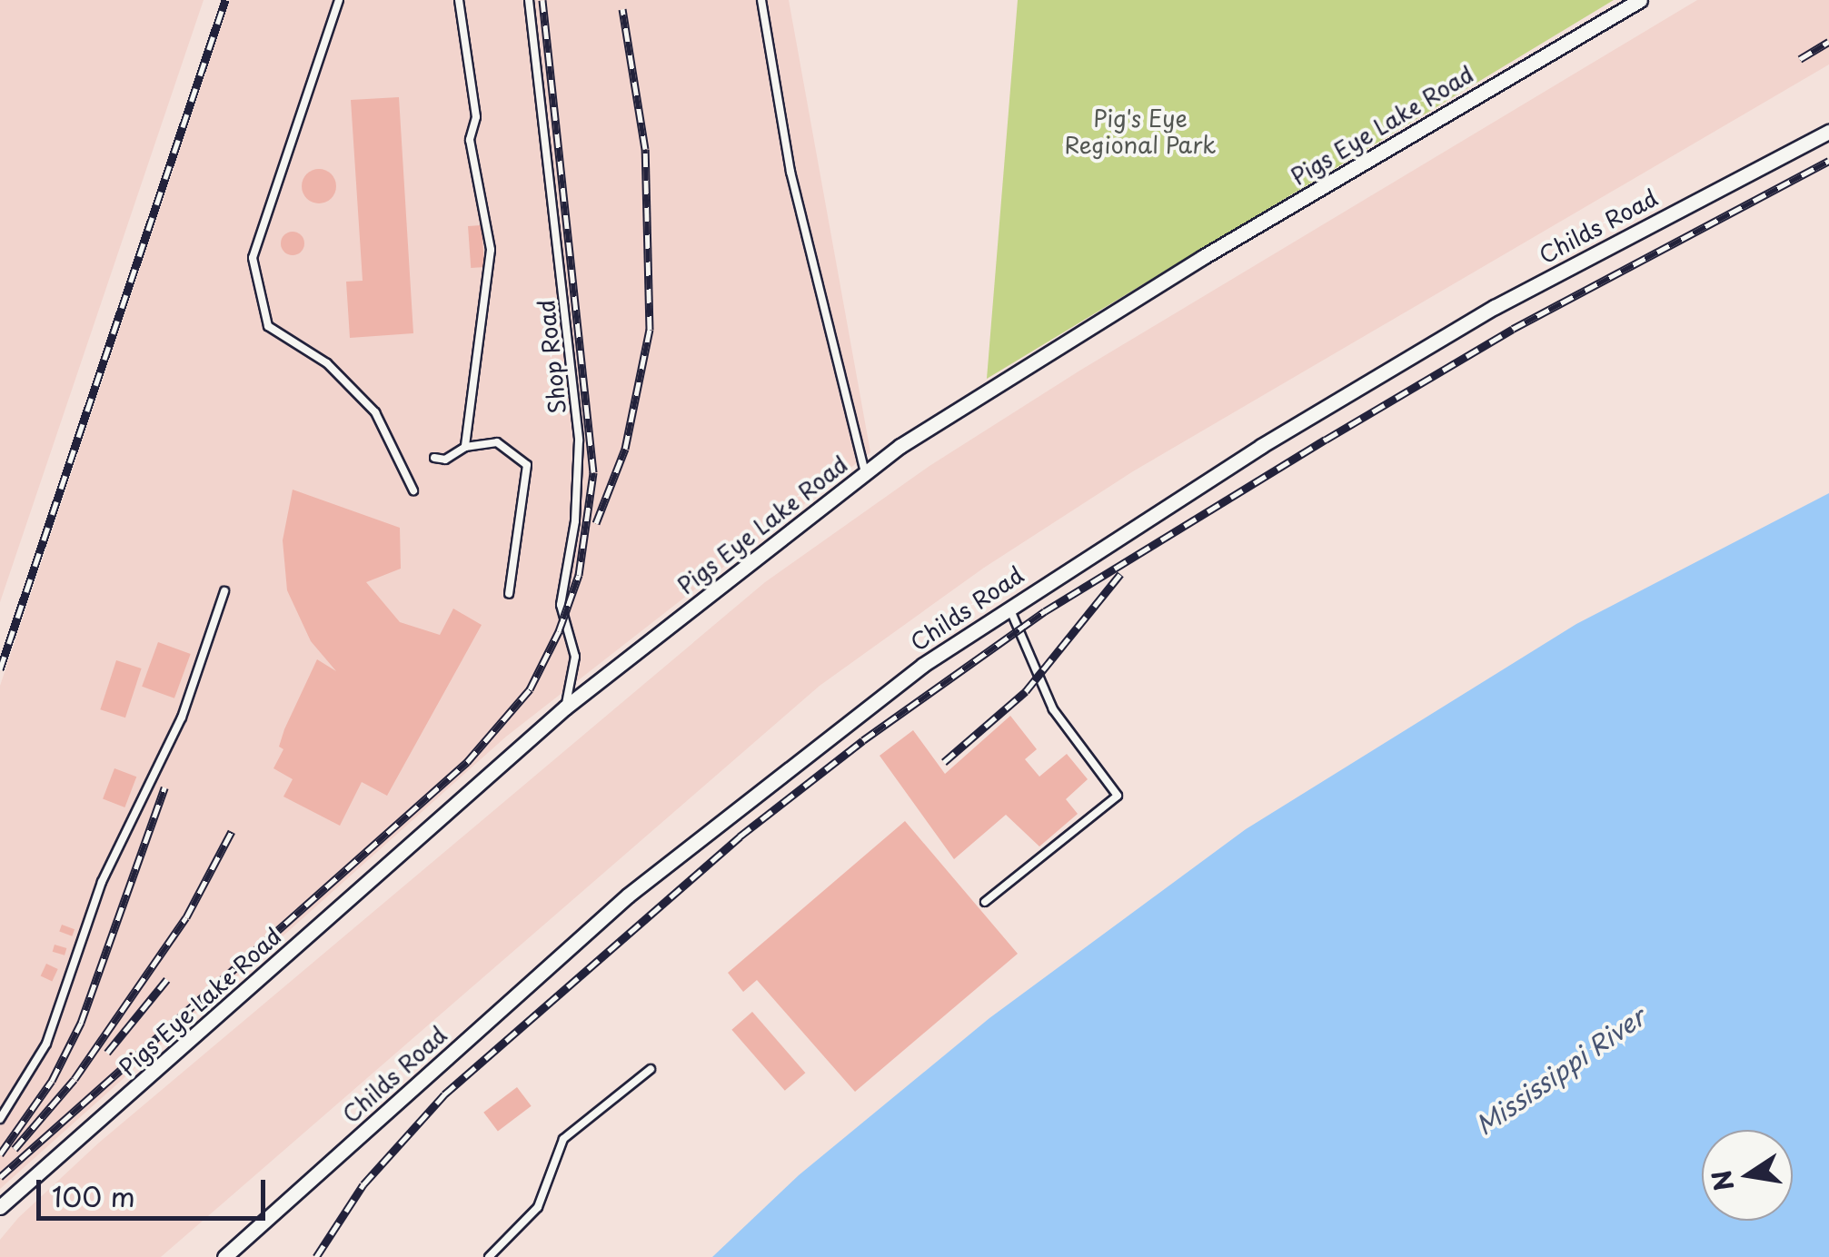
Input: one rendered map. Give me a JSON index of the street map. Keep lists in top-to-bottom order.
{
  "streets": {
    "street": ["Pigs Eye Lake Road", "Childs Road"],
    "lane": ["Shop Road"]
  },
  "crossings": [
    ["Pigs Eye Lake Road", "Shop Road"]
  ],
  "water": ["Mississippi River"],
  "parks": ["Pig's Eye Regional Park"],
  "scale_bar": "100 m",
  "north": "left"
}
